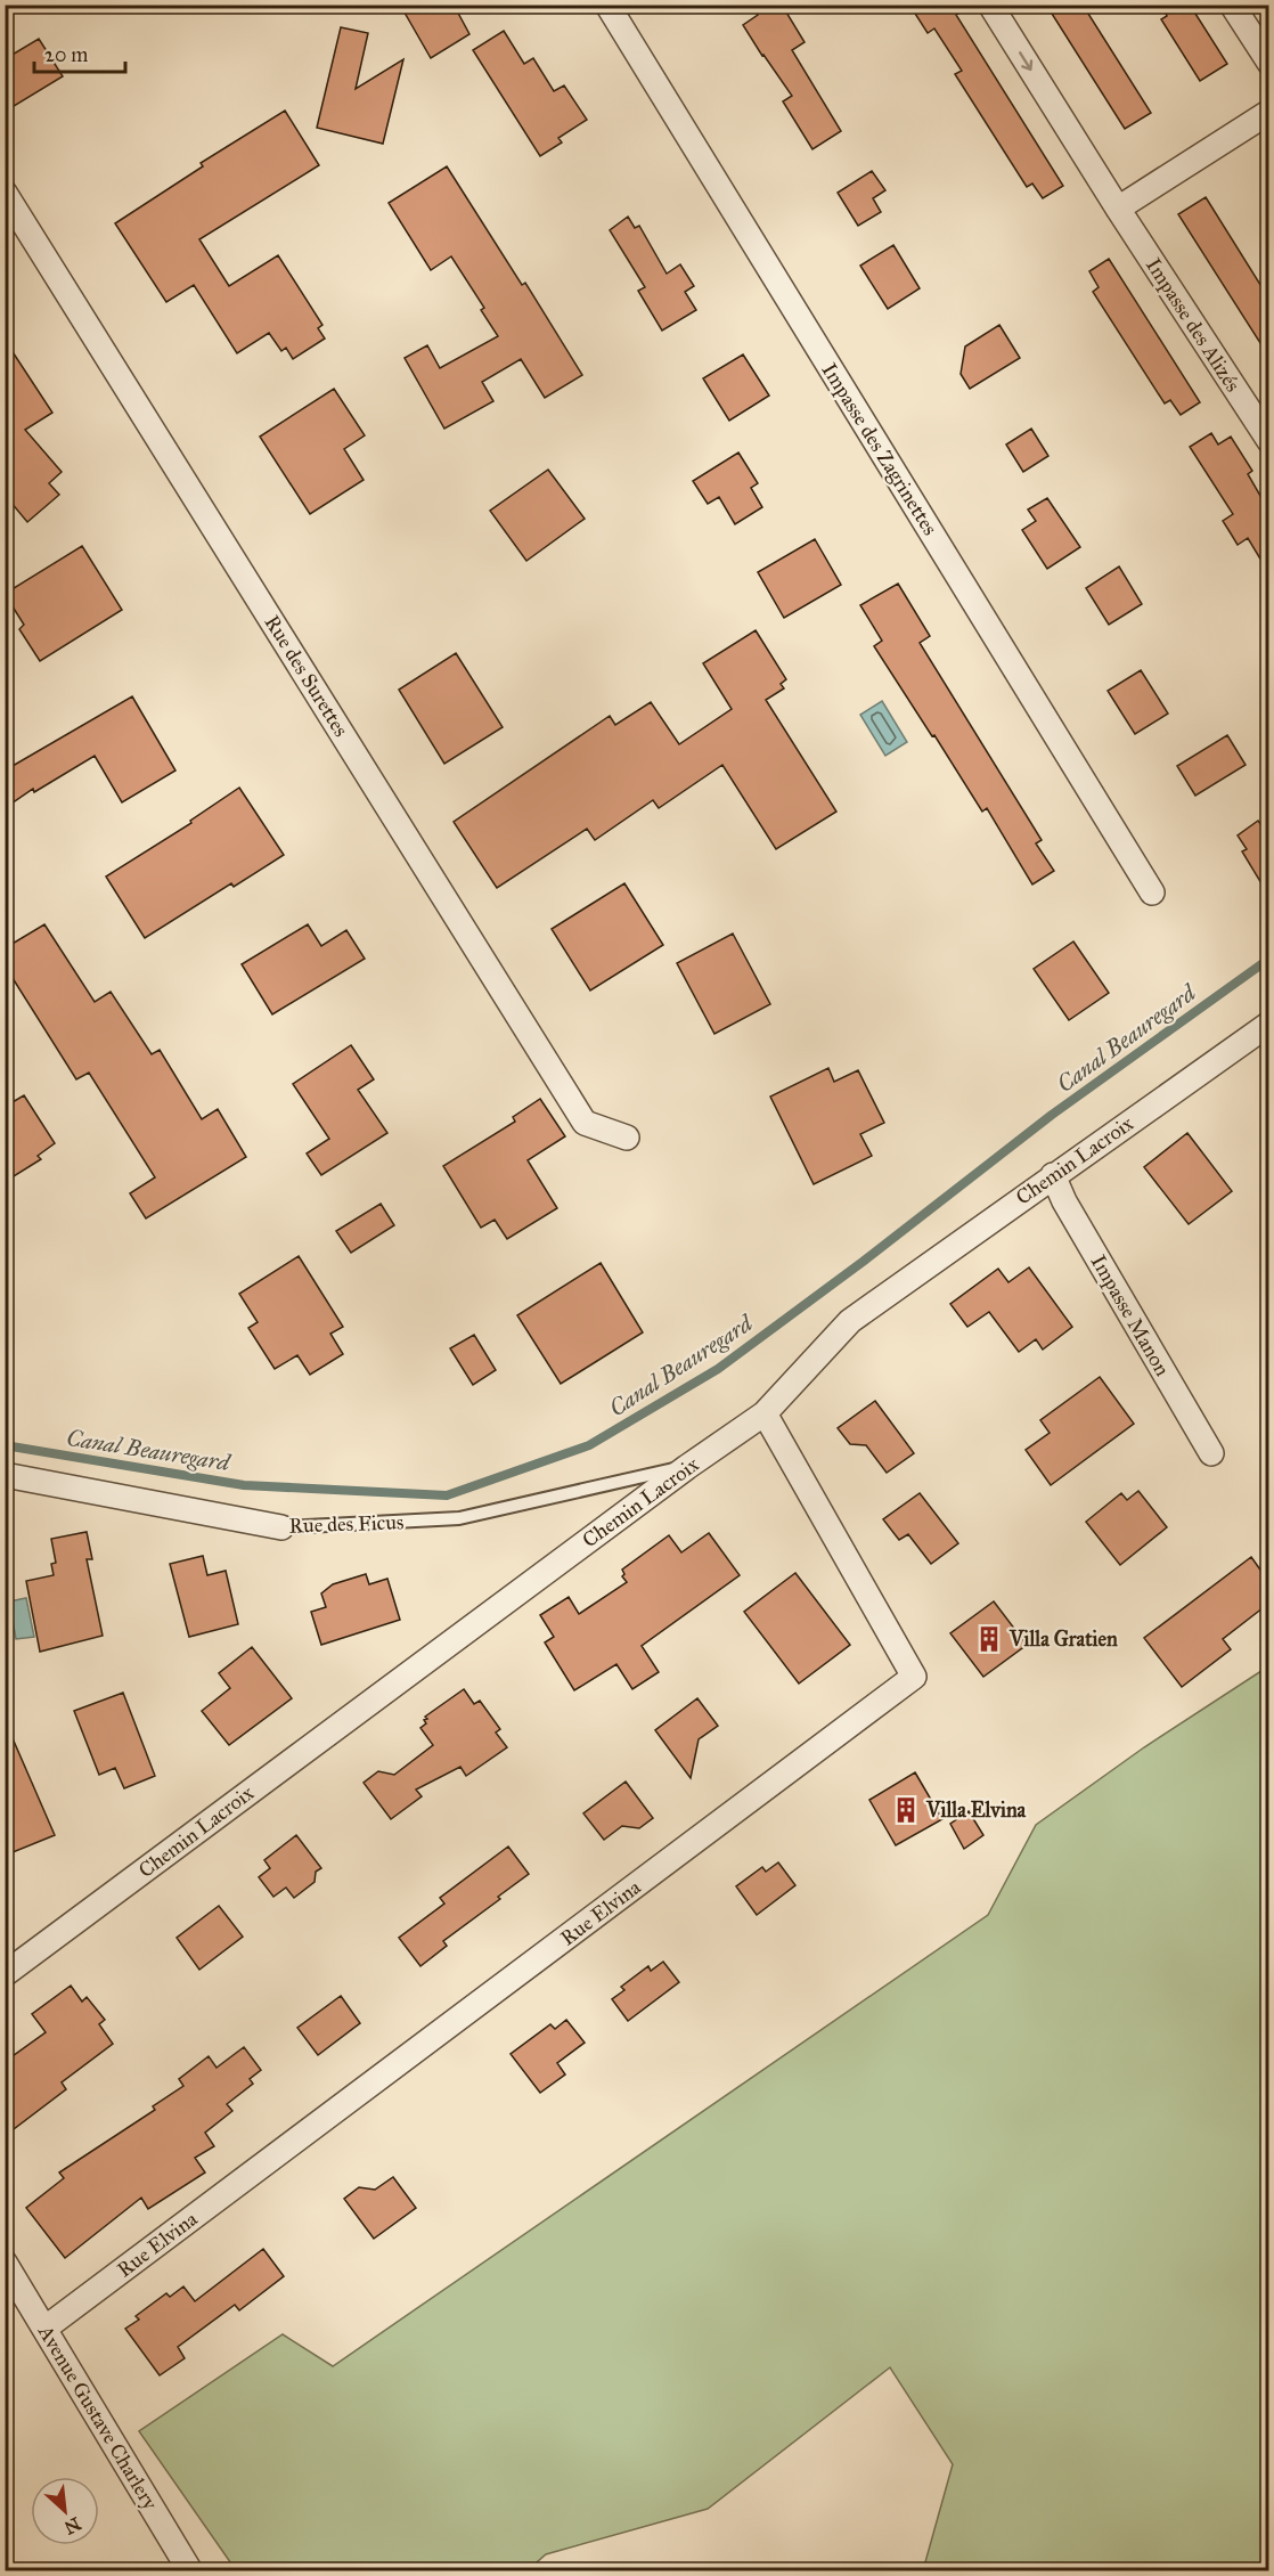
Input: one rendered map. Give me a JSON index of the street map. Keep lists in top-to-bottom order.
{
  "streets": {
    "street": [
      "Impasse des Alizés",
      "Impasse des Zagrinettes",
      "Rue des Surettes",
      "Chemin Lacroix",
      "Impasse Manon",
      "Rue des Ficus",
      "Rue Elvina",
      "Avenue Gustave Charlery"
    ]
  },
  "crossings": [
    ["Chemin Lacroix", "Impasse Manon"],
    ["Chemin Lacroix", "Rue des Ficus"],
    ["Chemin Lacroix", "Rue Elvina"],
    ["Rue Elvina", "Avenue Gustave Charlery"]
  ],
  "one_way": ["Impasse des Alizés"],
  "water": ["Canal Beauregard"],
  "places": {
    "building": ["Villa Gratien", "Villa Elvina"]
  },
  "scale_bar": "20 m",
  "north": "bottom right"
}
